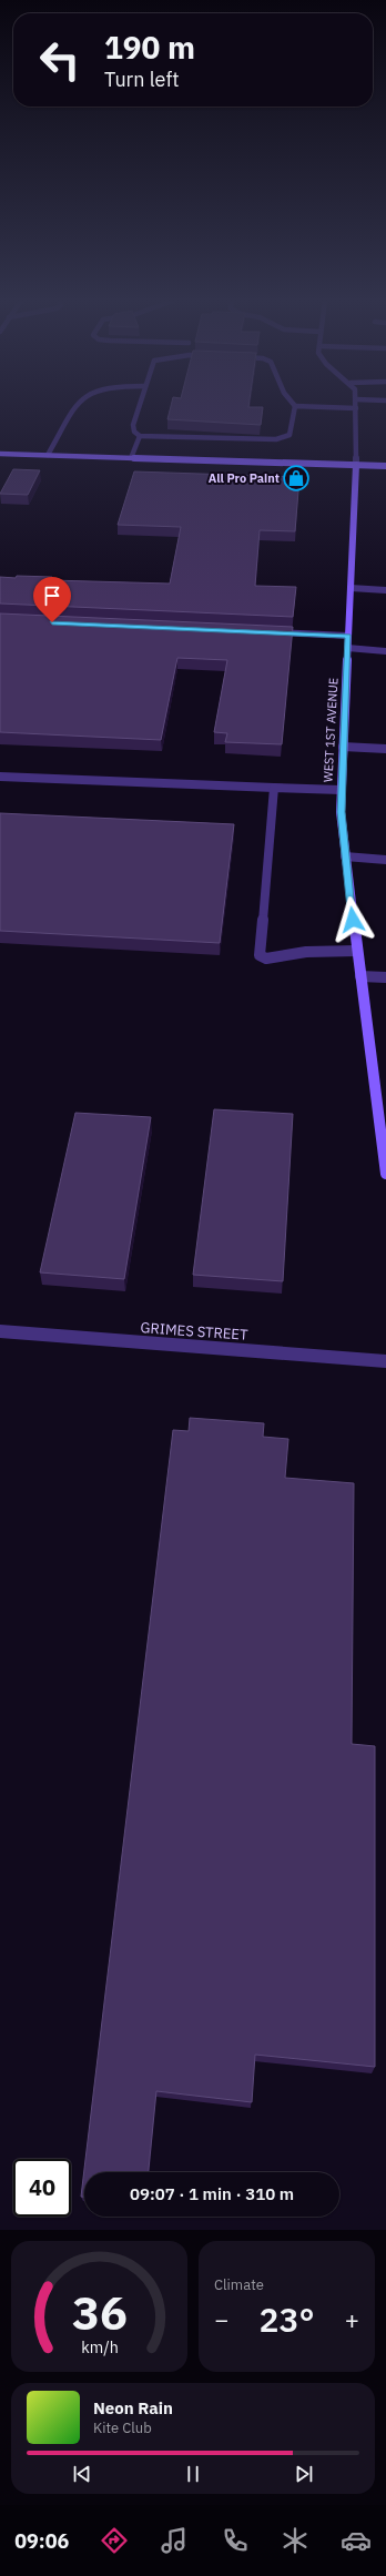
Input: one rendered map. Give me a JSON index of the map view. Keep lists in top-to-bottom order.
{
  "streets": {
    "street": ["WEST 1ST AVENUE", "GRIMES STREET"]
  },
  "places": {
    "shop": ["All Pro Paint"]
  },
  "page": {
    "turn": ["190 m", "Turn left"],
    "limit": "40",
    "trip": "09:07 · 1 min · 310 m",
    "tile": "Climate",
    "heat": ["−", "23°", "+"],
    "song": ["Neon Rain", "Kite Club"],
    "tabs": "09:06",
    "gauge": ["36", "km/h"]
  }
}
